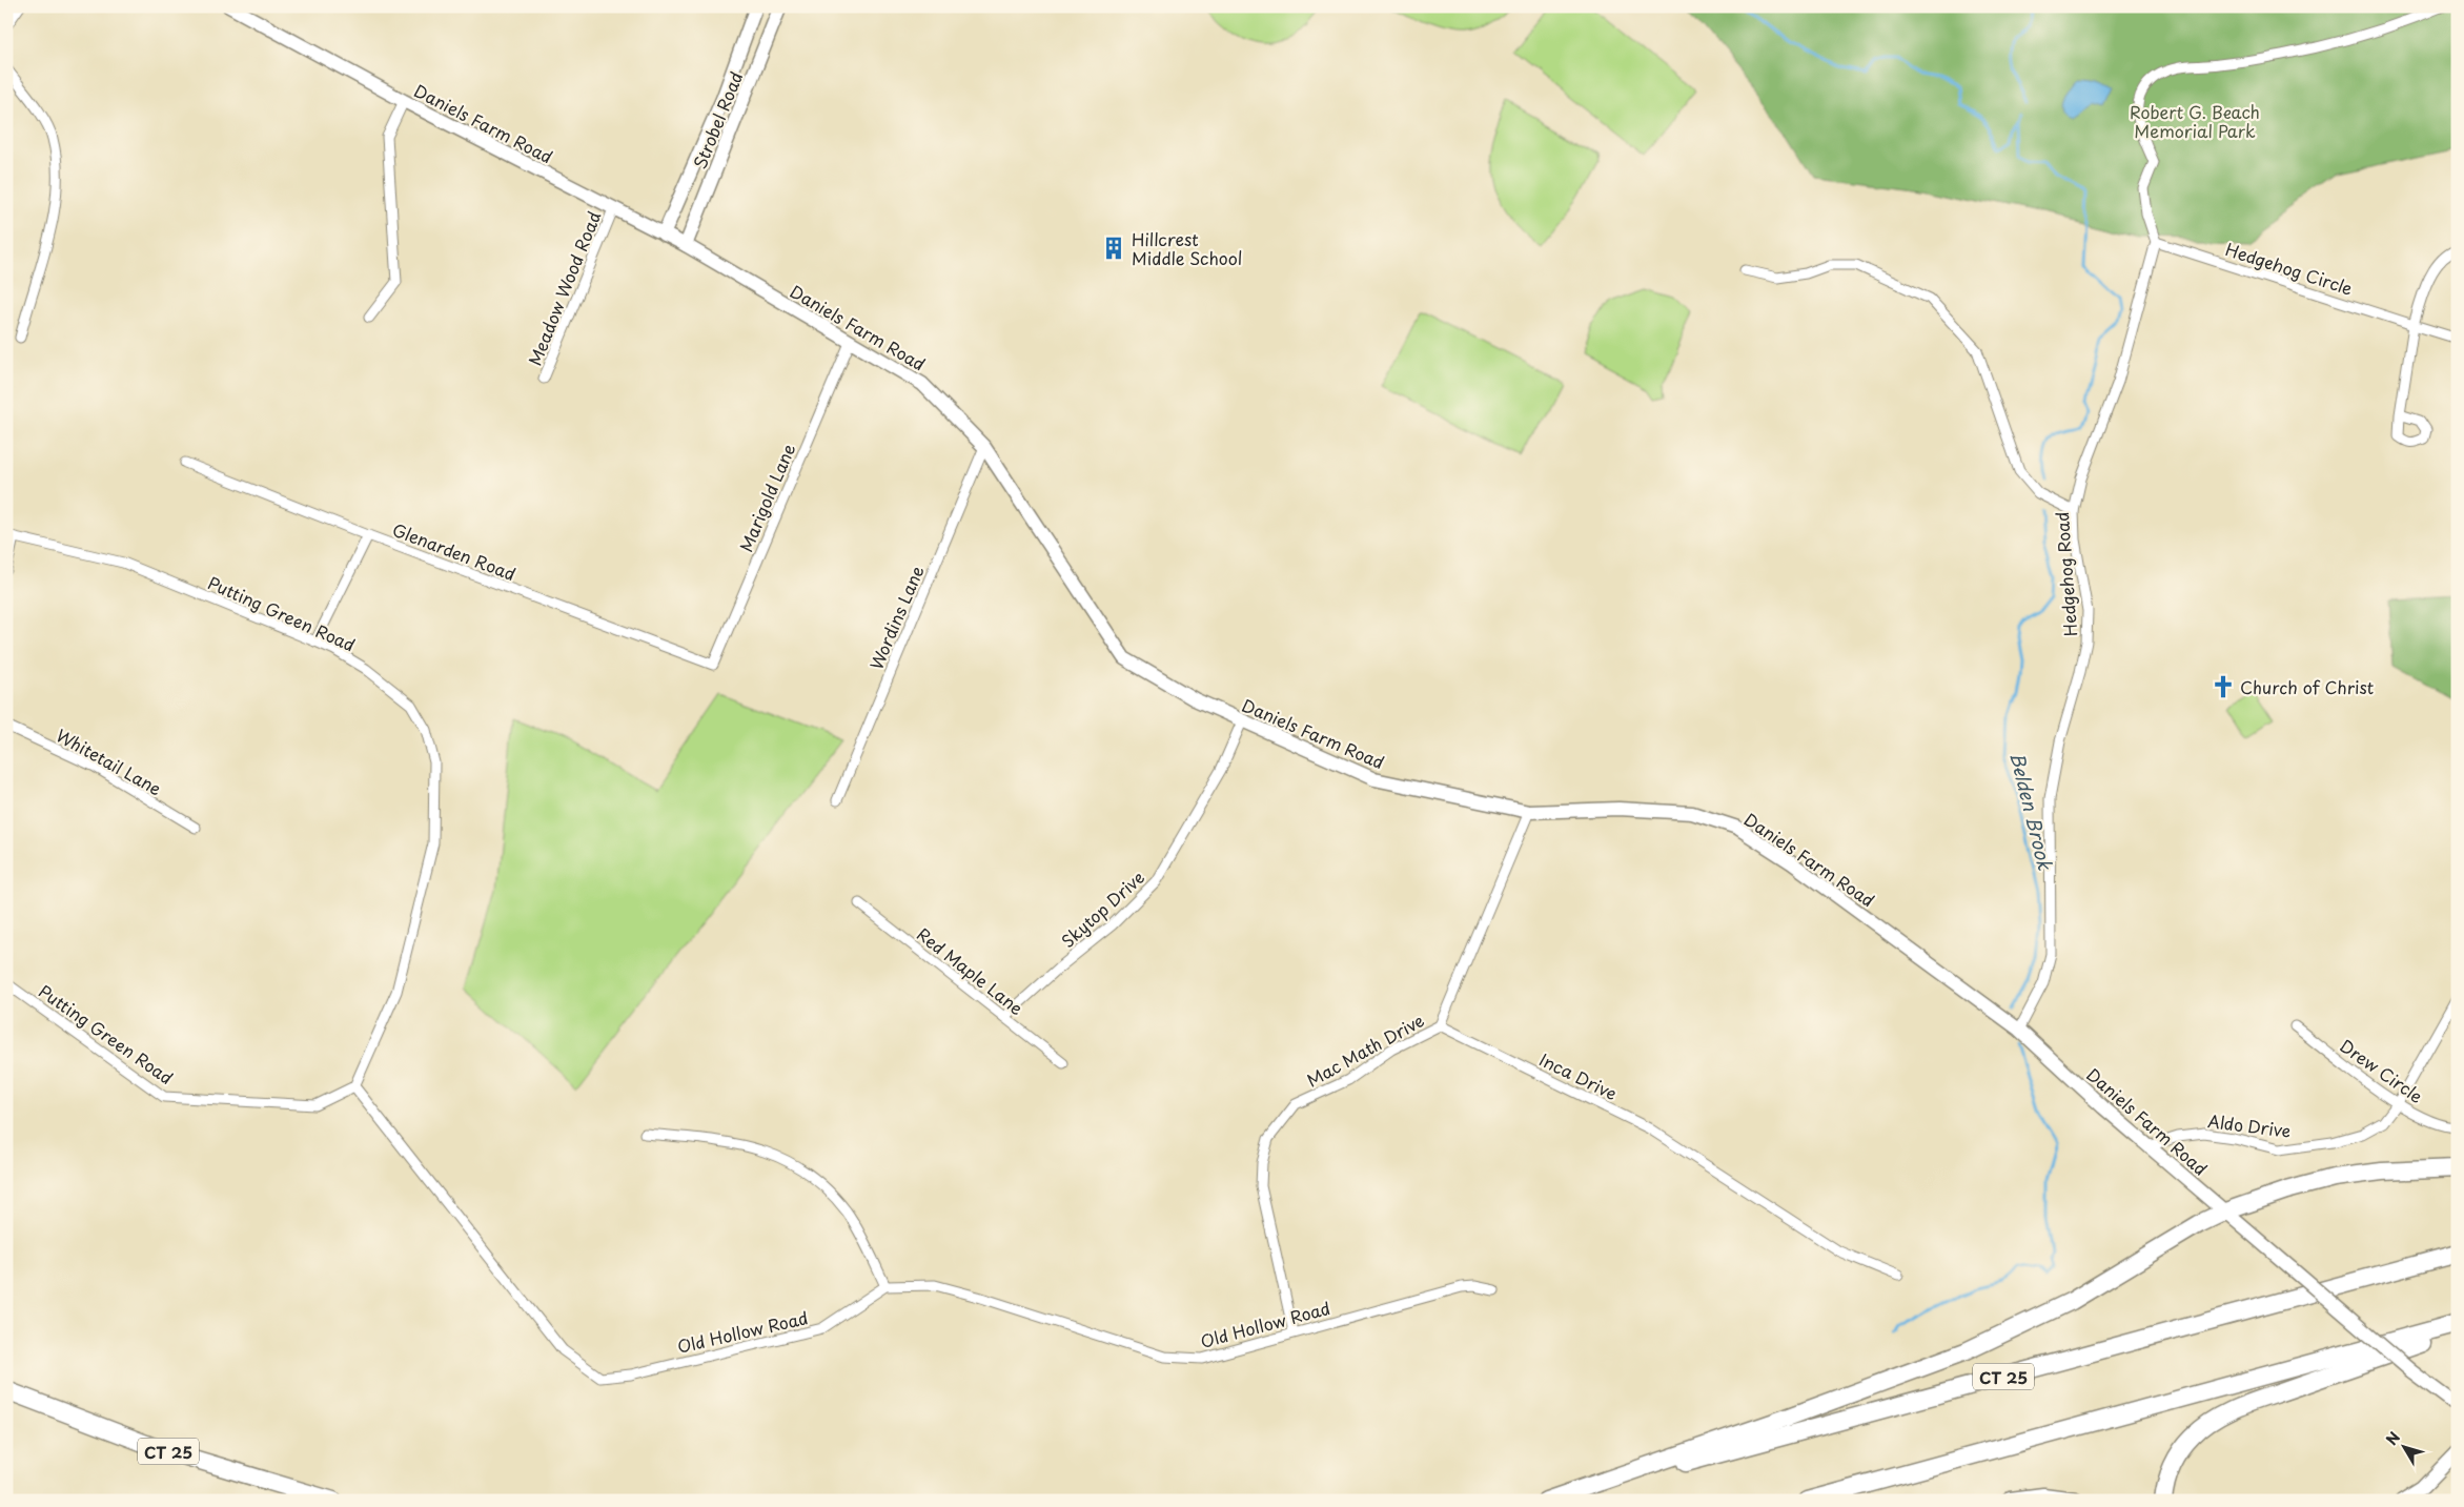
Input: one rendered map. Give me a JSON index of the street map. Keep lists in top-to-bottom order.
{
  "streets": {
    "highway": ["CT 25"],
    "main road": ["Strobel Road", "Daniels Farm Road"],
    "street": [
      "Hedgehog Circle",
      "Meadow Wood Road",
      "Marigold Lane",
      "Glenarden Road",
      "Hedgehog Road",
      "Putting Green Road",
      "Wordins Lane",
      "Whitetail Lane",
      "Skytop Drive",
      "Red Maple Lane",
      "Mac Math Drive",
      "Drew Circle",
      "Inca Drive",
      "Aldo Drive",
      "Old Hollow Road"
    ]
  },
  "crossings": [
    ["Strobel Road", "Daniels Farm Road"],
    ["Daniels Farm Road", "Meadow Wood Road"],
    ["Daniels Farm Road", "Marigold Lane"],
    ["Daniels Farm Road", "Hedgehog Road"],
    ["Daniels Farm Road", "Wordins Lane"],
    ["Daniels Farm Road", "Skytop Drive"],
    ["Daniels Farm Road", "Aldo Drive"],
    ["Hedgehog Circle", "Hedgehog Road"],
    ["Marigold Lane", "Glenarden Road"],
    ["Putting Green Road", "Old Hollow Road"],
    ["Skytop Drive", "Red Maple Lane"],
    ["Mac Math Drive", "Inca Drive"],
    ["Mac Math Drive", "Old Hollow Road"],
    ["Drew Circle", "Aldo Drive"]
  ],
  "water": ["Belden Brook"],
  "parks": ["Robert G. Beach Memorial Park"],
  "places": {
    "building": ["Hillcrest Middle School"],
    "church": ["Church of Christ"]
  },
  "north": "top left"
}
